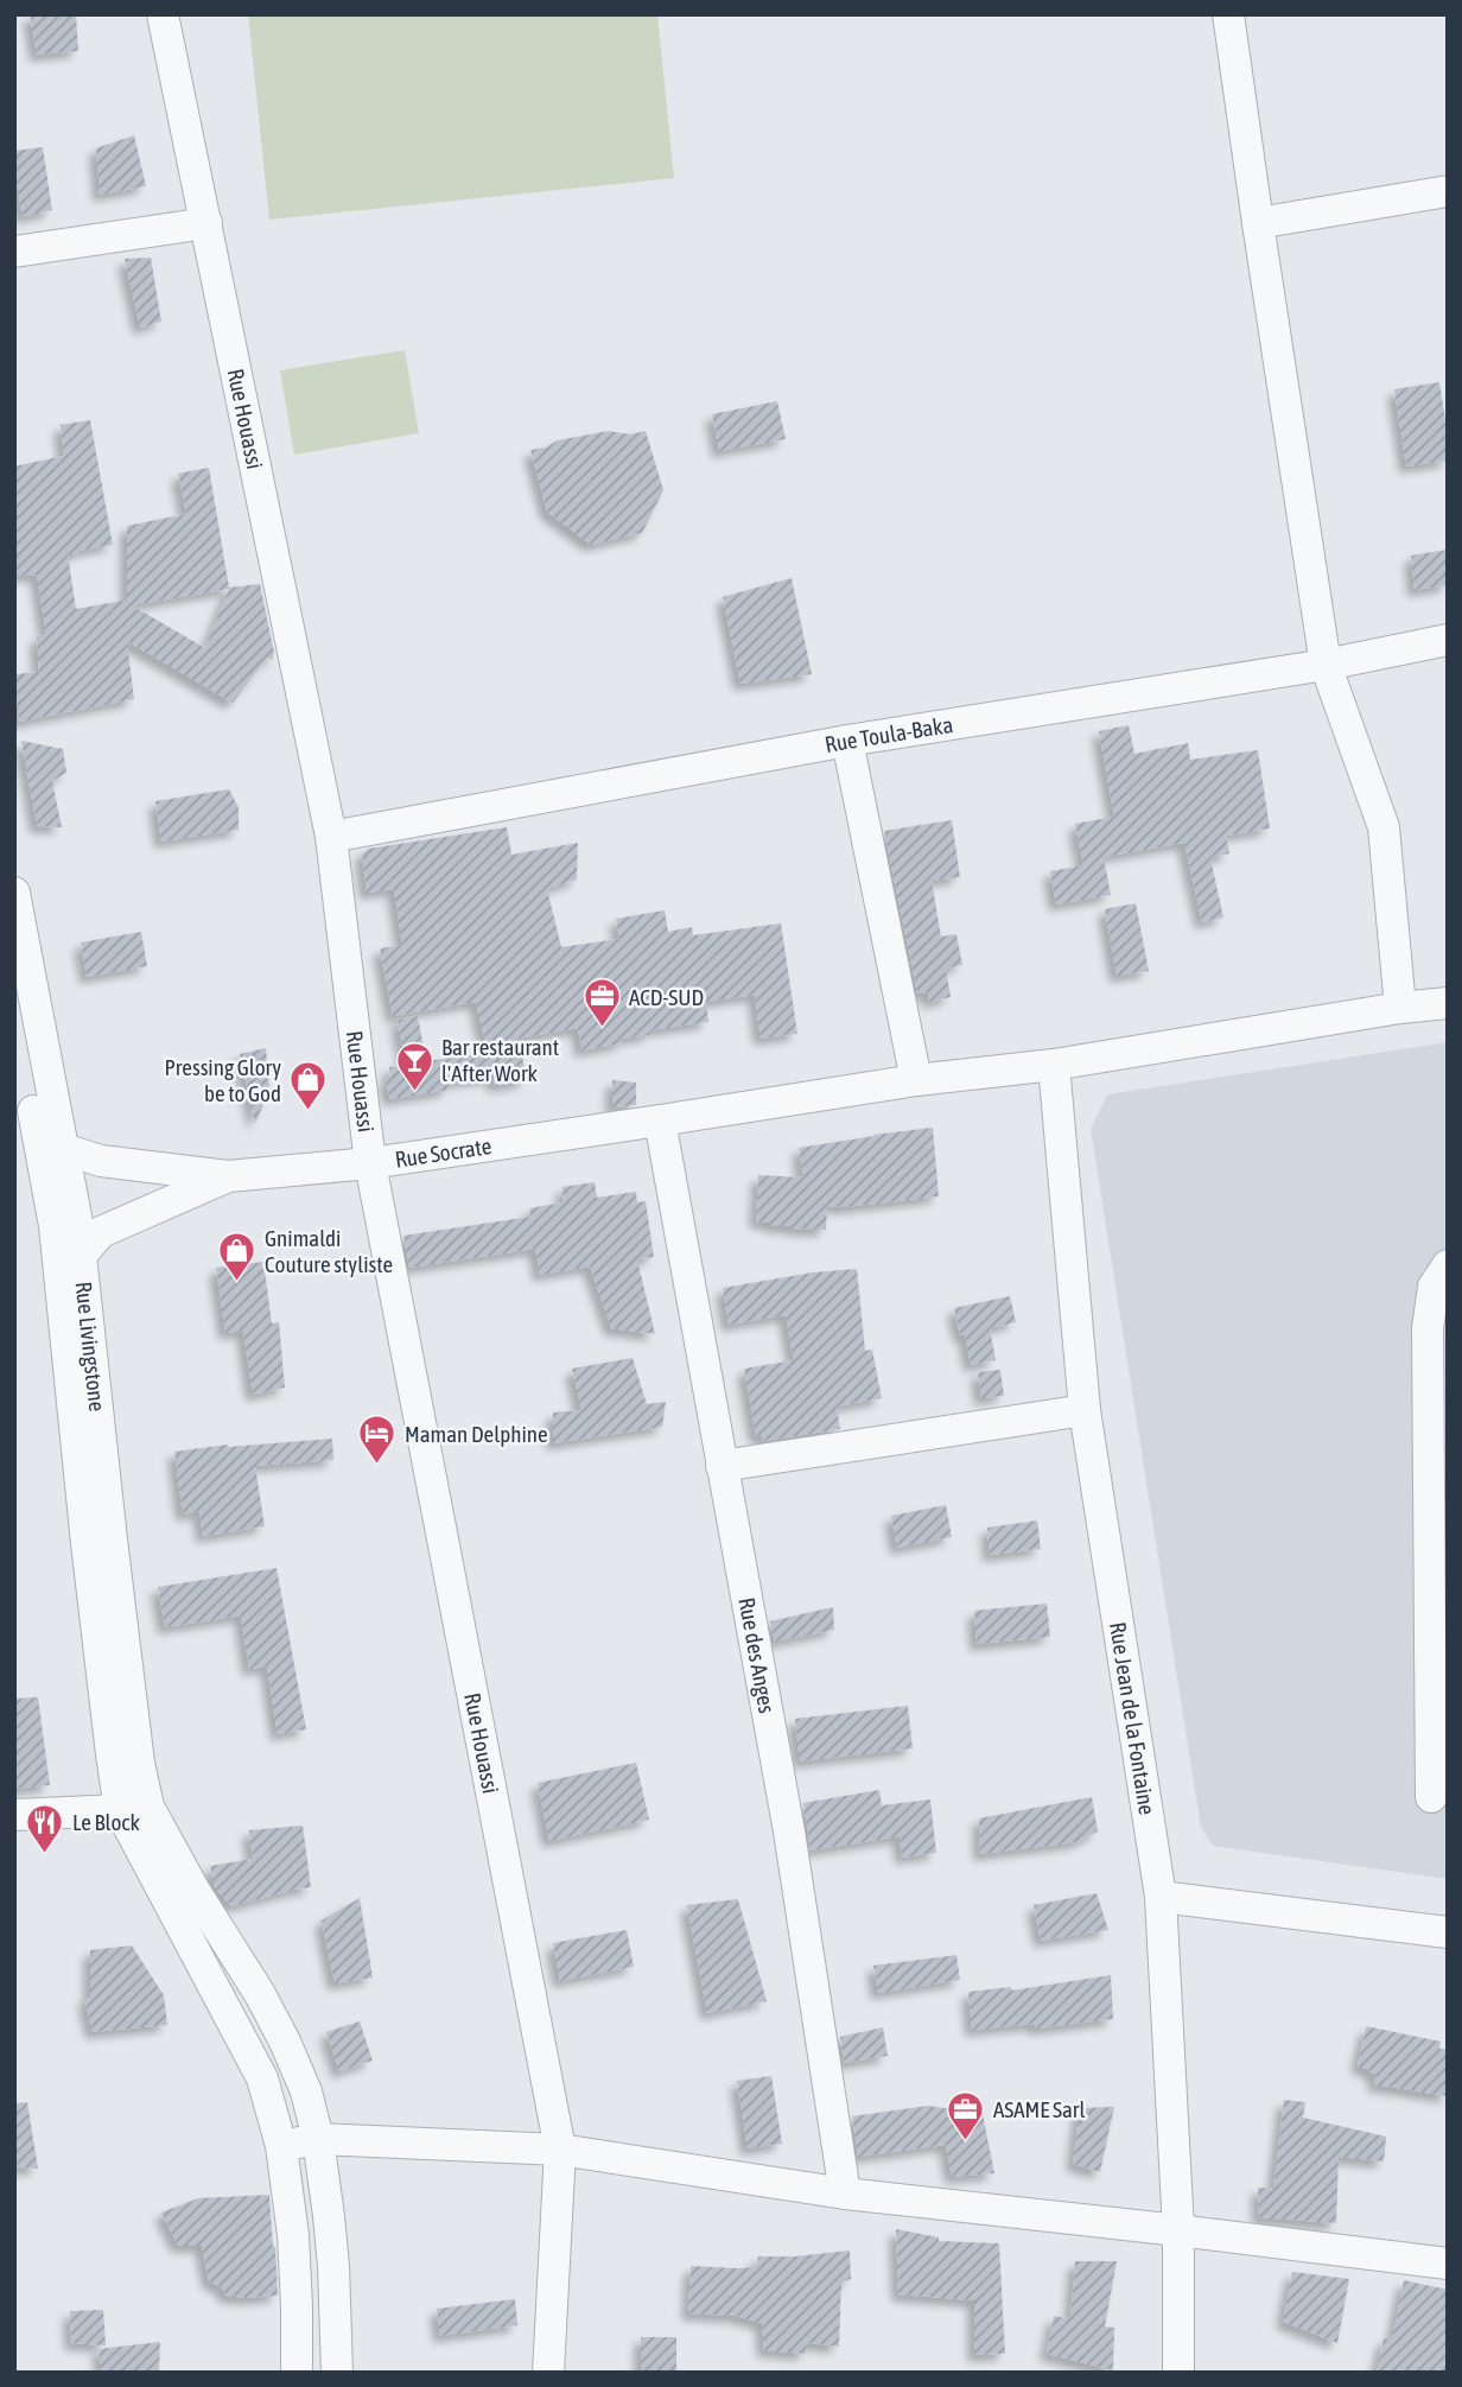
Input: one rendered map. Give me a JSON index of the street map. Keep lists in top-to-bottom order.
{
  "streets": {
    "street": [
      "Rue Houassi",
      "Rue Toula-Baka",
      "Rue Socrate",
      "Rue Livingstone",
      "Rue des Anges",
      "Rue Jean de la Fontaine"
    ]
  },
  "crossings": [
    ["Rue Houassi", "Rue Toula-Baka"],
    ["Rue Houassi", "Rue Socrate"],
    ["Rue Socrate", "Rue des Anges"],
    ["Rue Socrate", "Rue Jean de la Fontaine"]
  ],
  "places": {
    "office": ["ACD-SUD", "ASAME Sarl"],
    "bar": ["Bar restaurant l'After Work"],
    "shop": ["Pressing Glory be to God", "Gnimaldi Couture styliste"],
    "hotel": ["Maman Delphine"],
    "restaurant": ["Le Block"]
  }
}
